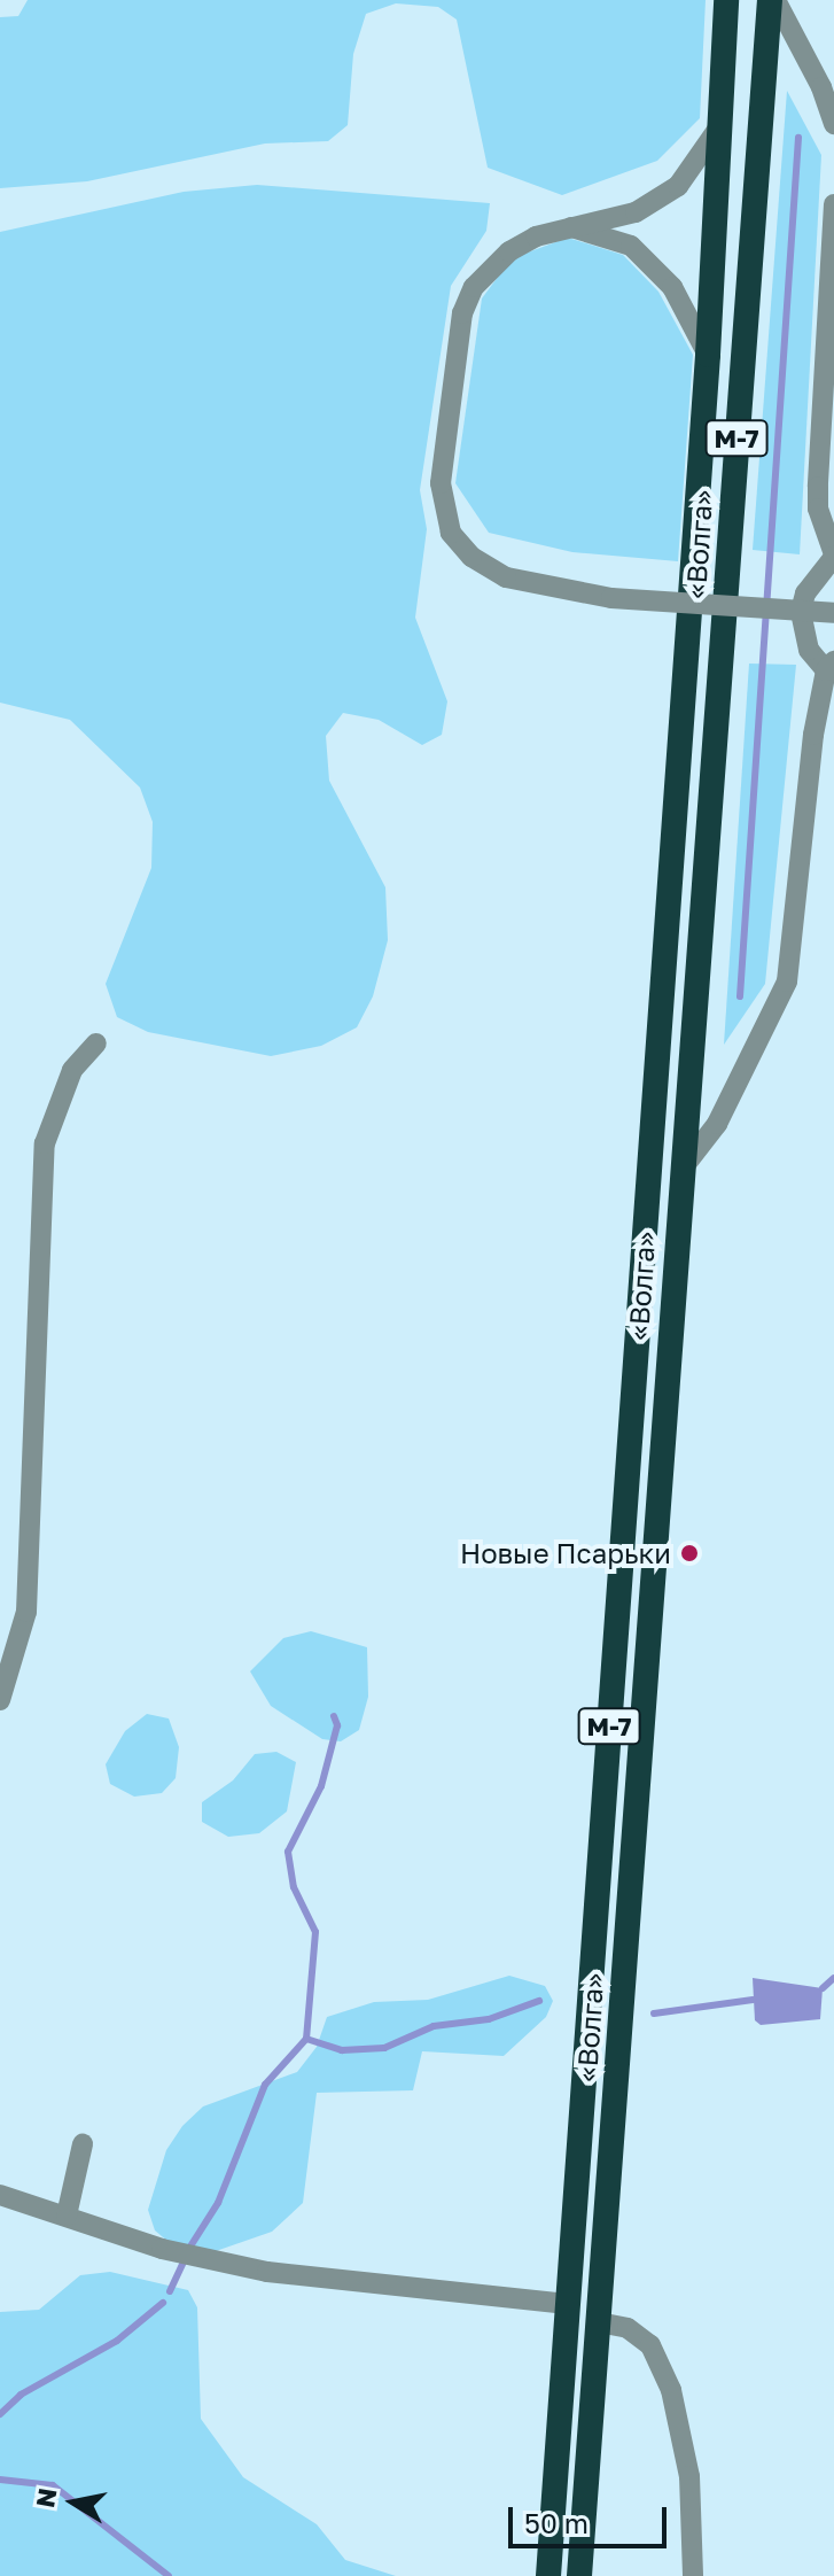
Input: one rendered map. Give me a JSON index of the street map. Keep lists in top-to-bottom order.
{
  "streets": {
    "highway": ["М-7", "«Волга»"]
  },
  "places": ["Новые Псарьки"],
  "scale_bar": "50 m",
  "north": "left"
}
